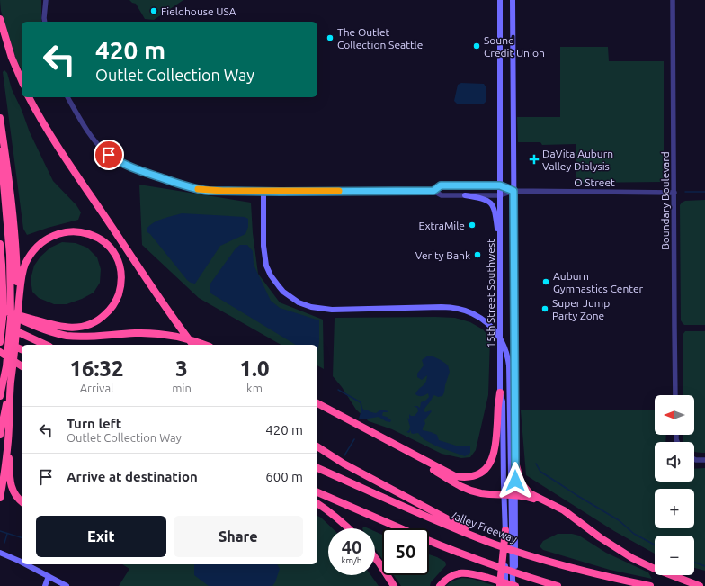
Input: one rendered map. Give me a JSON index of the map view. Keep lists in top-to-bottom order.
{
  "streets": {
    "highway": ["Valley Freeway"],
    "main road": ["15th Street Southwest"],
    "street": ["O Street", "Boundary Boulevard"]
  },
  "crossings": [
    ["O Street", "Boundary Boulevard"],
    ["O Street", "15th Street Southwest"]
  ],
  "places": {
    "other": [
      "Fieldhouse USA",
      "The Outlet Collection Seattle",
      "Sound Credit Union",
      "ExtraMile",
      "Verity Bank",
      "Auburn Gymnastics Center",
      "Super Jump Party Zone"
    ],
    "health": ["DaVita Auburn Valley Dialysis"]
  },
  "north": "left",
  "page": {
    "turn": ["420 m", "Outlet Collection Way"],
    "eta": [
      "16:32",
      "Arrival",
      "3",
      "min",
      "1.0",
      "km"
    ],
    "map_buttons": ["+", "−"],
    "list": [
      {
        "name": "Turn left",
        "note": "Outlet Collection Way",
        "value": "420 m"
      },
      {
        "name": "Arrive at destination",
        "value": "600 m"
      }
    ],
    "buttons": ["Exit", "Share"],
    "speed": "40 km/h",
    "limit": "50"
  }
}
